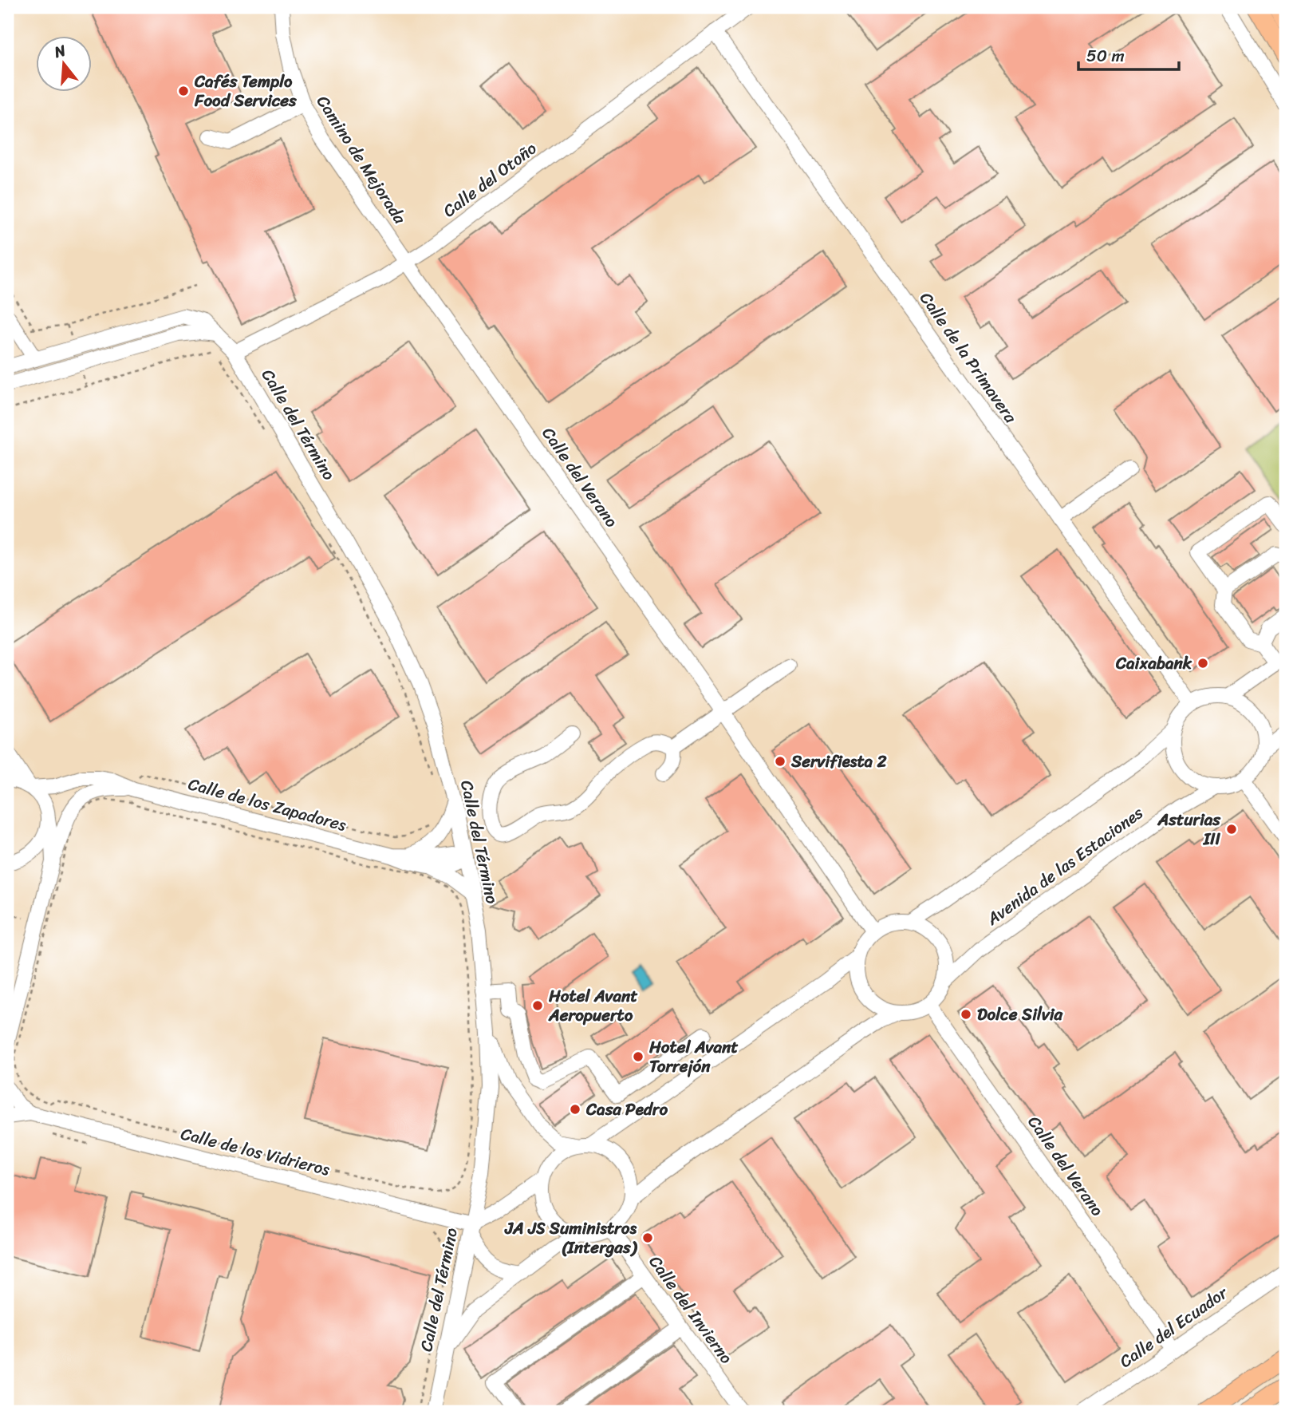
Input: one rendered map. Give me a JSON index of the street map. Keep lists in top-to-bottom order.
{
  "streets": {
    "street": [
      "Camino de Mejorada",
      "Calle del Otoño",
      "Calle de la Primavera",
      "Calle del Término",
      "Calle del Verano",
      "Calle de los Zapadores",
      "Avenida de las Estaciones",
      "Calle de los Vidrieros",
      "Calle del Invierno",
      "Calle del Ecuador"
    ]
  },
  "crossings": [
    ["Camino de Mejorada", "Calle del Otoño"],
    ["Camino de Mejorada", "Calle del Verano"],
    ["Calle del Otoño", "Calle de la Primavera"],
    ["Calle del Otoño", "Calle del Término"],
    ["Calle del Otoño", "Calle del Verano"],
    ["Calle de la Primavera", "Avenida de las Estaciones"],
    ["Calle del Término", "Calle de los Zapadores"],
    ["Calle del Término", "Calle de los Vidrieros"],
    ["Calle del Verano", "Avenida de las Estaciones"],
    ["Calle del Verano", "Calle del Ecuador"]
  ],
  "places": [
    "Cafés Templo Food Services",
    "Caixabank",
    "Servifiesta 2",
    "Asturias III",
    "Hotel Avant Aeropuerto",
    "Dolce Silvia",
    "Hotel Avant Torrejón",
    "Casa Pedro",
    "JA JS Suministros (Intergas)"
  ],
  "scale_bar": "50 m",
  "north": "top"
}
